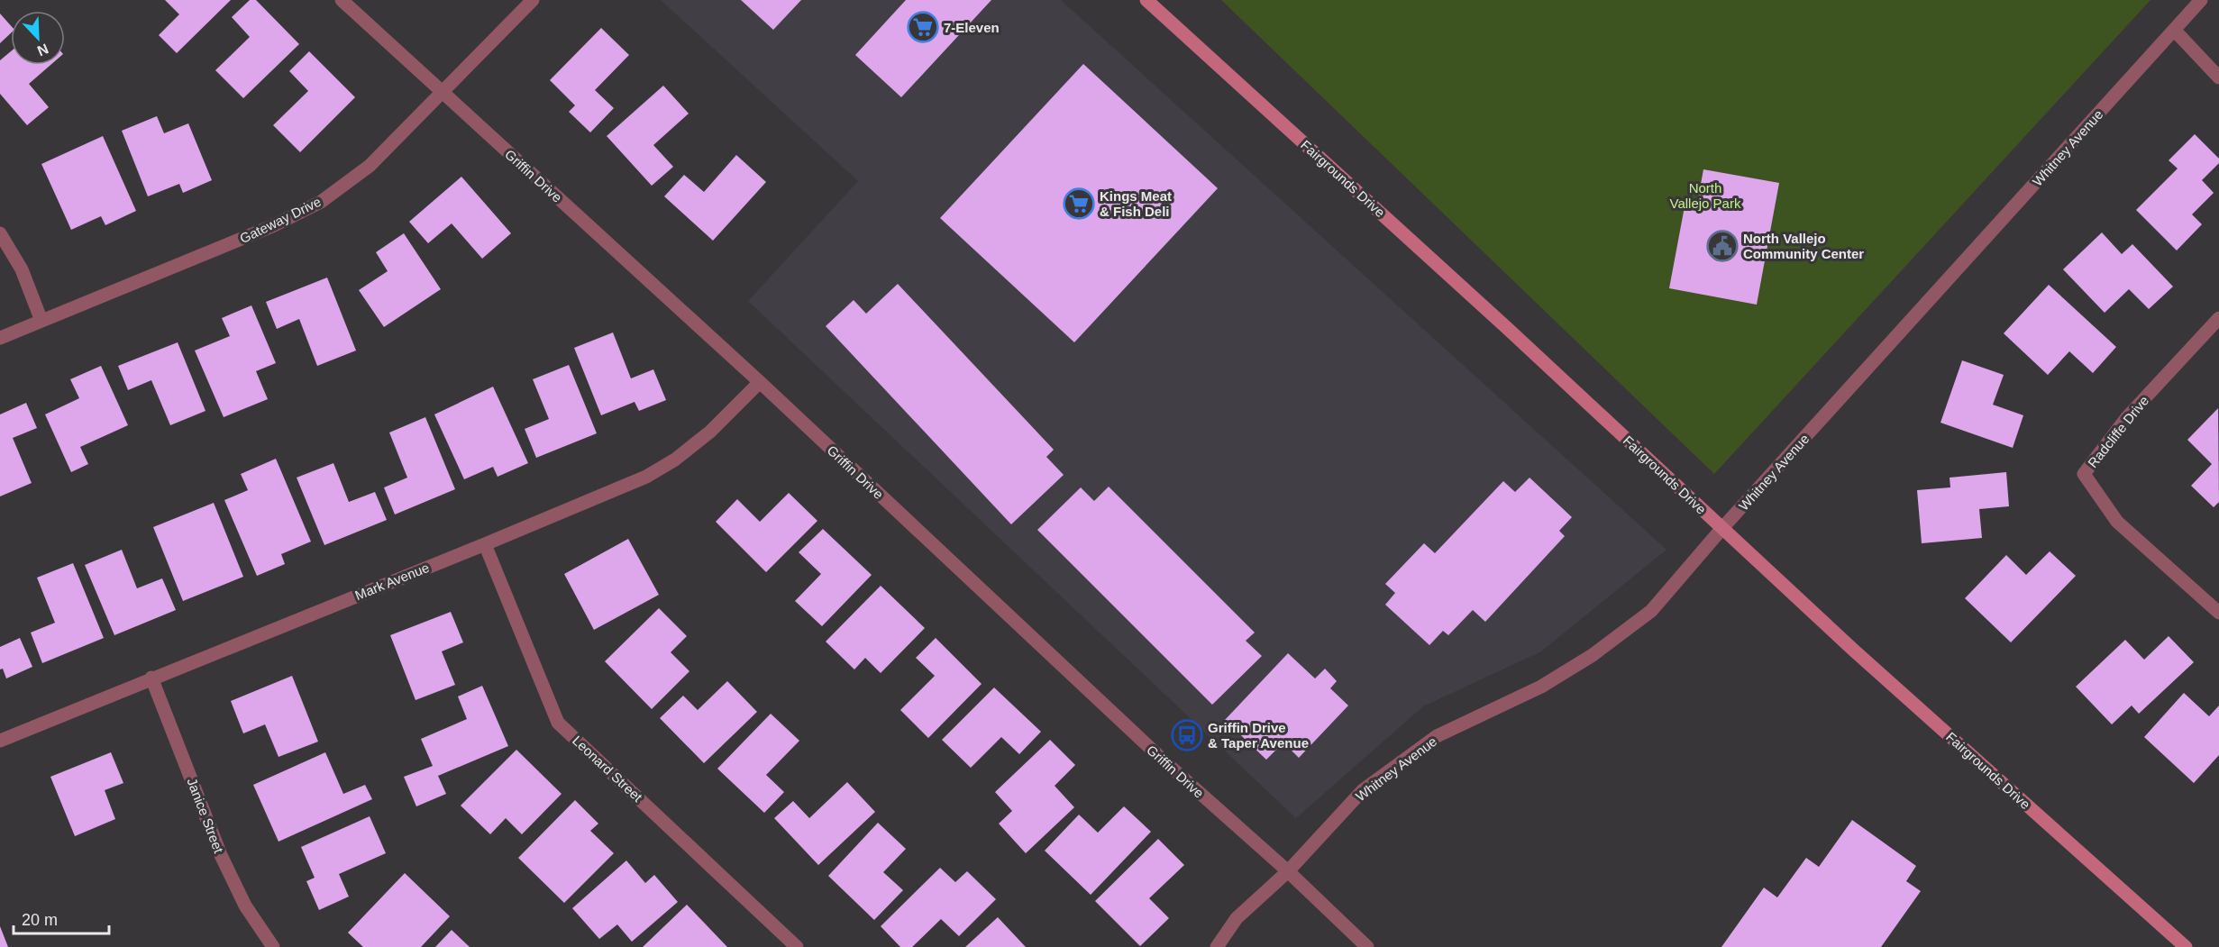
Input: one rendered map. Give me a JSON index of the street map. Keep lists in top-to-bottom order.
{
  "streets": {
    "main road": ["Fairgrounds Drive"],
    "street": [
      "Whitney Avenue",
      "Griffin Drive",
      "Gateway Drive",
      "Radcliffe Drive",
      "Mark Avenue",
      "Leonard Street",
      "Janice Street"
    ]
  },
  "crossings": [
    ["Whitney Avenue", "Griffin Drive"],
    ["Whitney Avenue", "Fairgrounds Drive"],
    ["Griffin Drive", "Gateway Drive"],
    ["Griffin Drive", "Mark Avenue"],
    ["Mark Avenue", "Leonard Street"],
    ["Mark Avenue", "Janice Street"]
  ],
  "parks": ["North Vallejo Park"],
  "places": {
    "supermarket": ["7-Eleven", "Kings Meat & Fish Deli"],
    "public building": ["North Vallejo Community Center"],
    "bus stop": ["Griffin Drive & Taper Avenue"]
  },
  "scale_bar": "20 m",
  "north": "bottom right"
}
